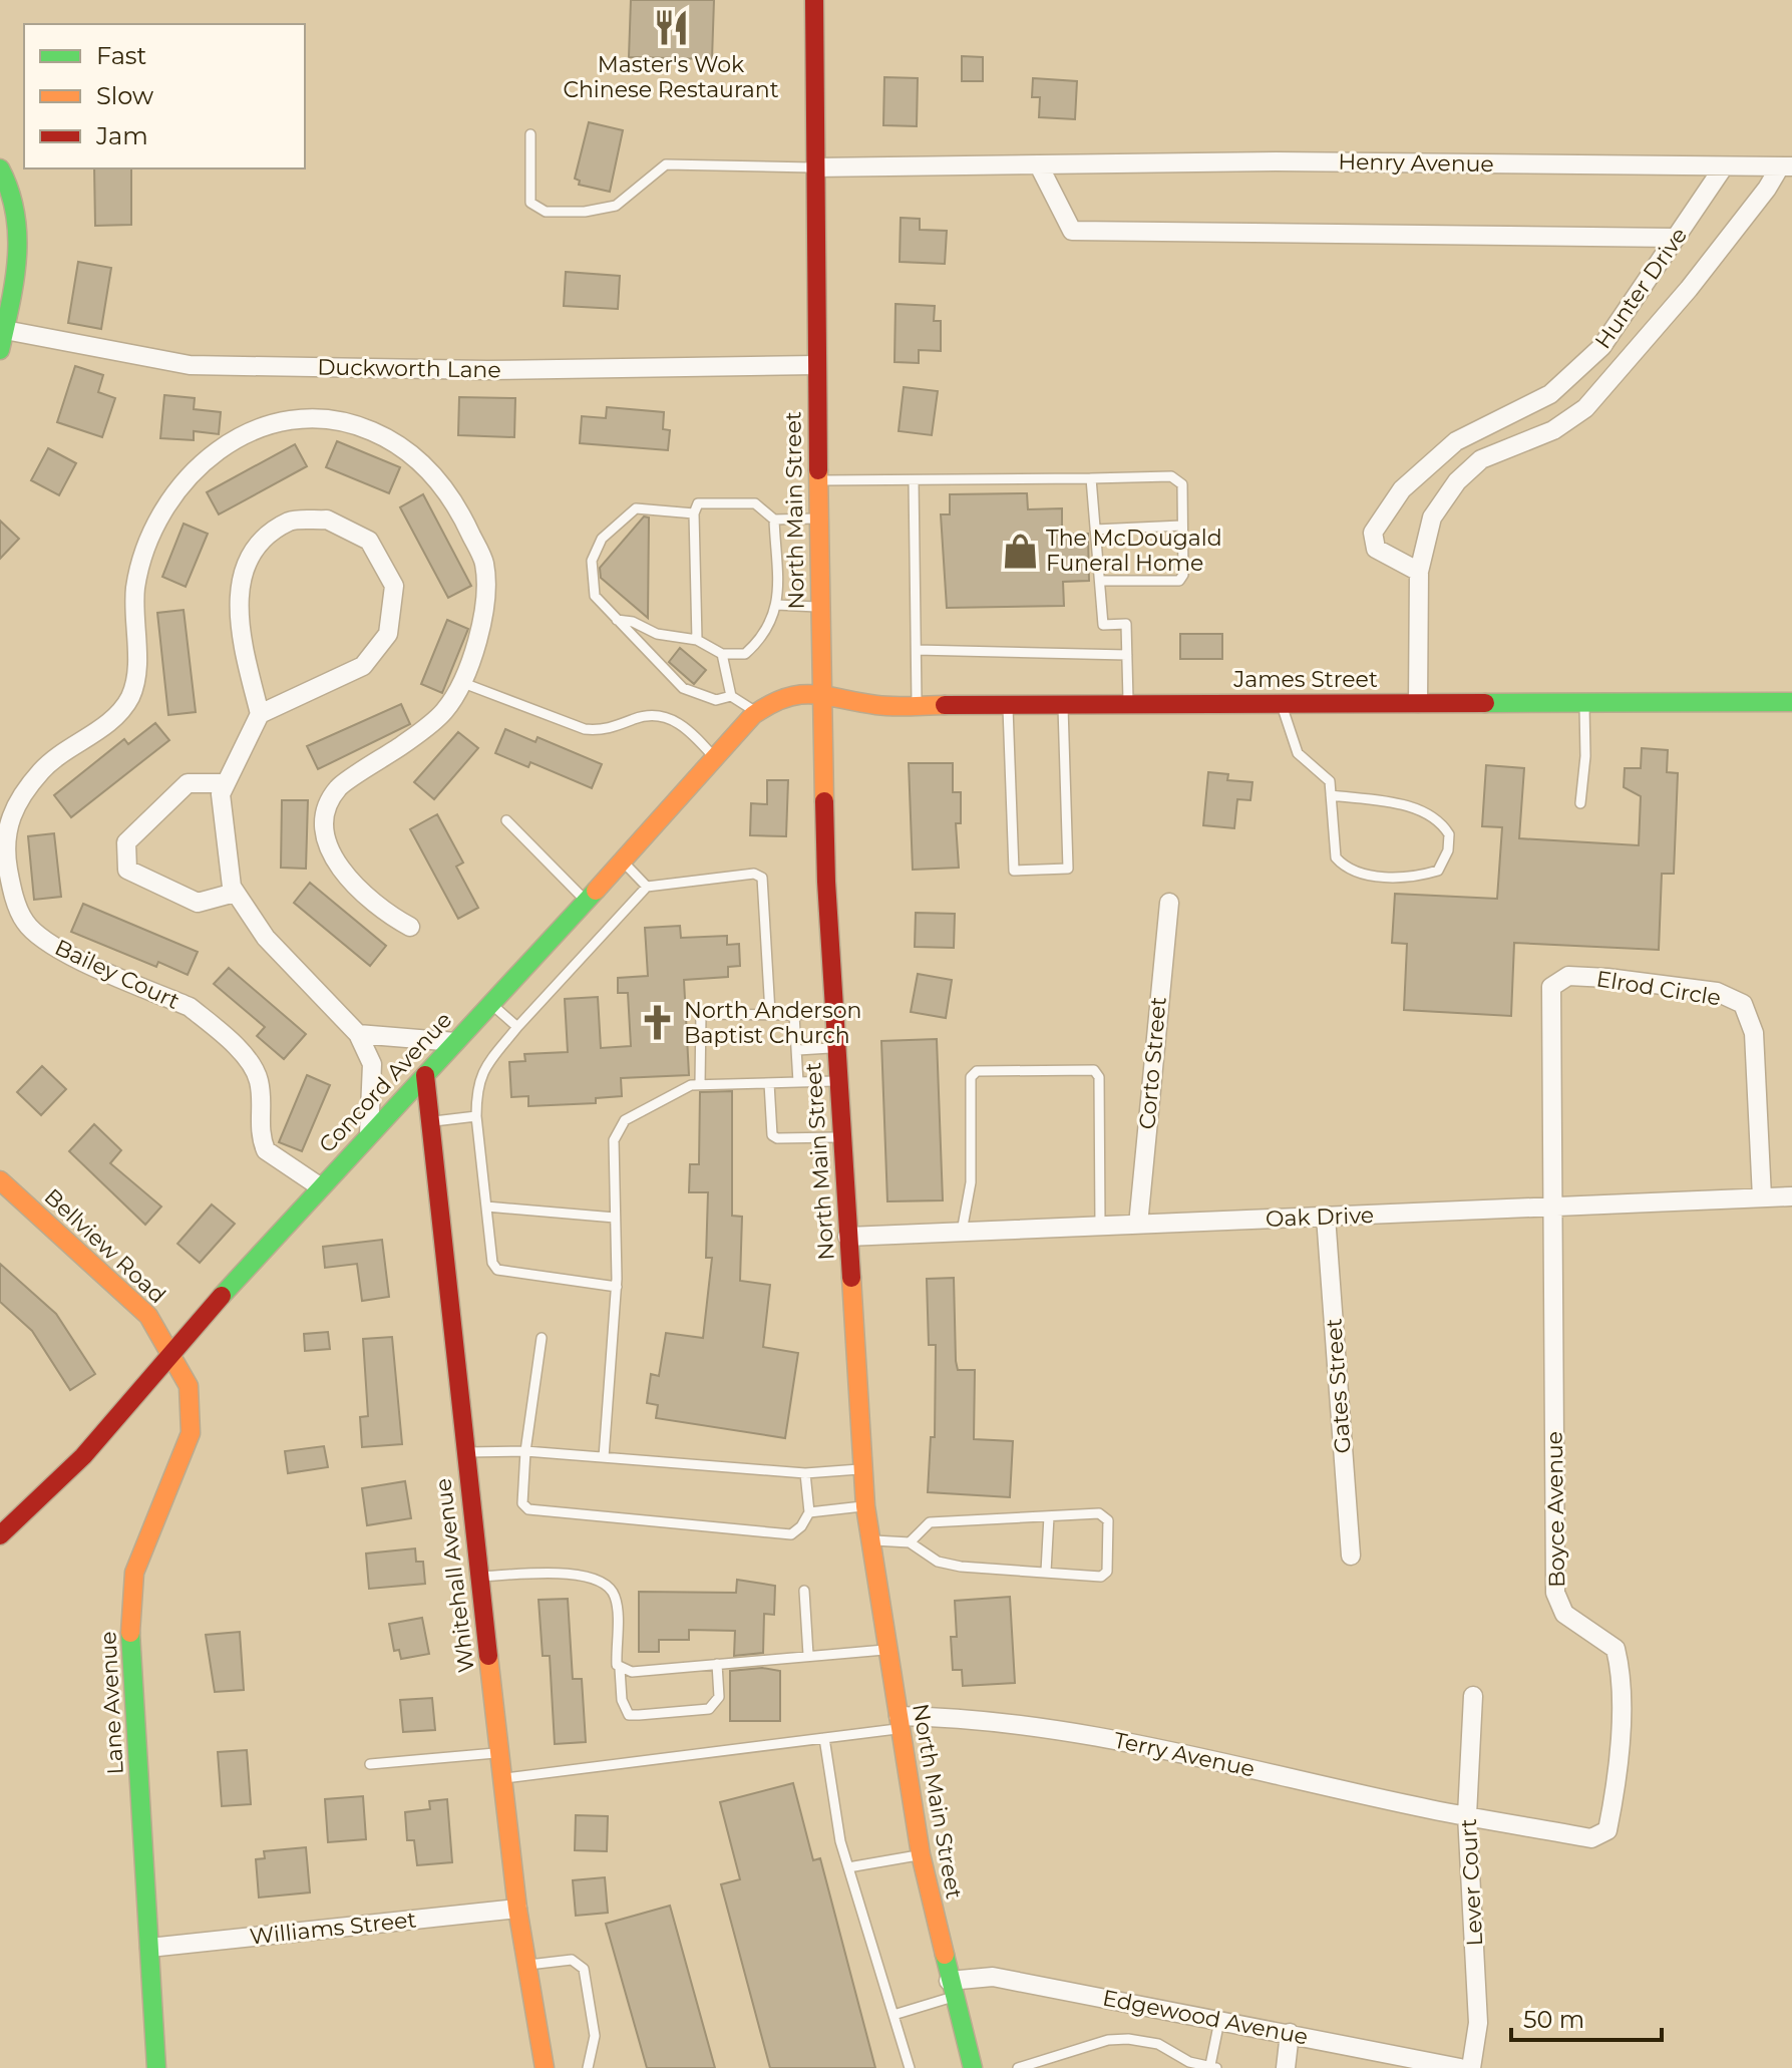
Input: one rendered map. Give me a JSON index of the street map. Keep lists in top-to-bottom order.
{
  "streets": {
    "street": [
      "Henry Avenue",
      "Hunter Drive",
      "Duckworth Lane",
      "North Main Street",
      "James Street",
      "Bailey Court",
      "Elrod Circle",
      "Corto Street",
      "Concord Avenue",
      "Oak Drive",
      "Bellview Road",
      "Gates Street",
      "Boyce Avenue",
      "Whitehall Avenue",
      "Lane Avenue",
      "Terry Avenue",
      "Lever Court",
      "Williams Street",
      "Edgewood Avenue"
    ]
  },
  "crossings": [
    ["Henry Avenue", "Hunter Drive"],
    ["Henry Avenue", "North Main Street"],
    ["Hunter Drive", "James Street"],
    ["Duckworth Lane", "North Main Street"],
    ["North Main Street", "James Street"],
    ["North Main Street", "Concord Avenue"],
    ["North Main Street", "Oak Drive"],
    ["North Main Street", "Terry Avenue"],
    ["North Main Street", "Edgewood Avenue"],
    ["James Street", "Concord Avenue"],
    ["Bailey Court", "Concord Avenue"],
    ["Elrod Circle", "Oak Drive"],
    ["Elrod Circle", "Boyce Avenue"],
    ["Corto Street", "Oak Drive"],
    ["Concord Avenue", "Bellview Road"],
    ["Concord Avenue", "Whitehall Avenue"],
    ["Concord Avenue", "Lane Avenue"],
    ["Oak Drive", "Gates Street"],
    ["Oak Drive", "Boyce Avenue"],
    ["Bellview Road", "Lane Avenue"],
    ["Boyce Avenue", "Terry Avenue"],
    ["Boyce Avenue", "Lever Court"],
    ["Whitehall Avenue", "Williams Street"],
    ["Lane Avenue", "Williams Street"],
    ["Terry Avenue", "Lever Court"]
  ],
  "places": {
    "restaurant": ["Master's Wok Chinese Restaurant"],
    "shop": ["The McDougald Funeral Home"],
    "church": ["North Anderson Baptist Church"]
  },
  "legend": ["Fast", "Slow", "Jam"],
  "scale_bar": "50 m"
}
